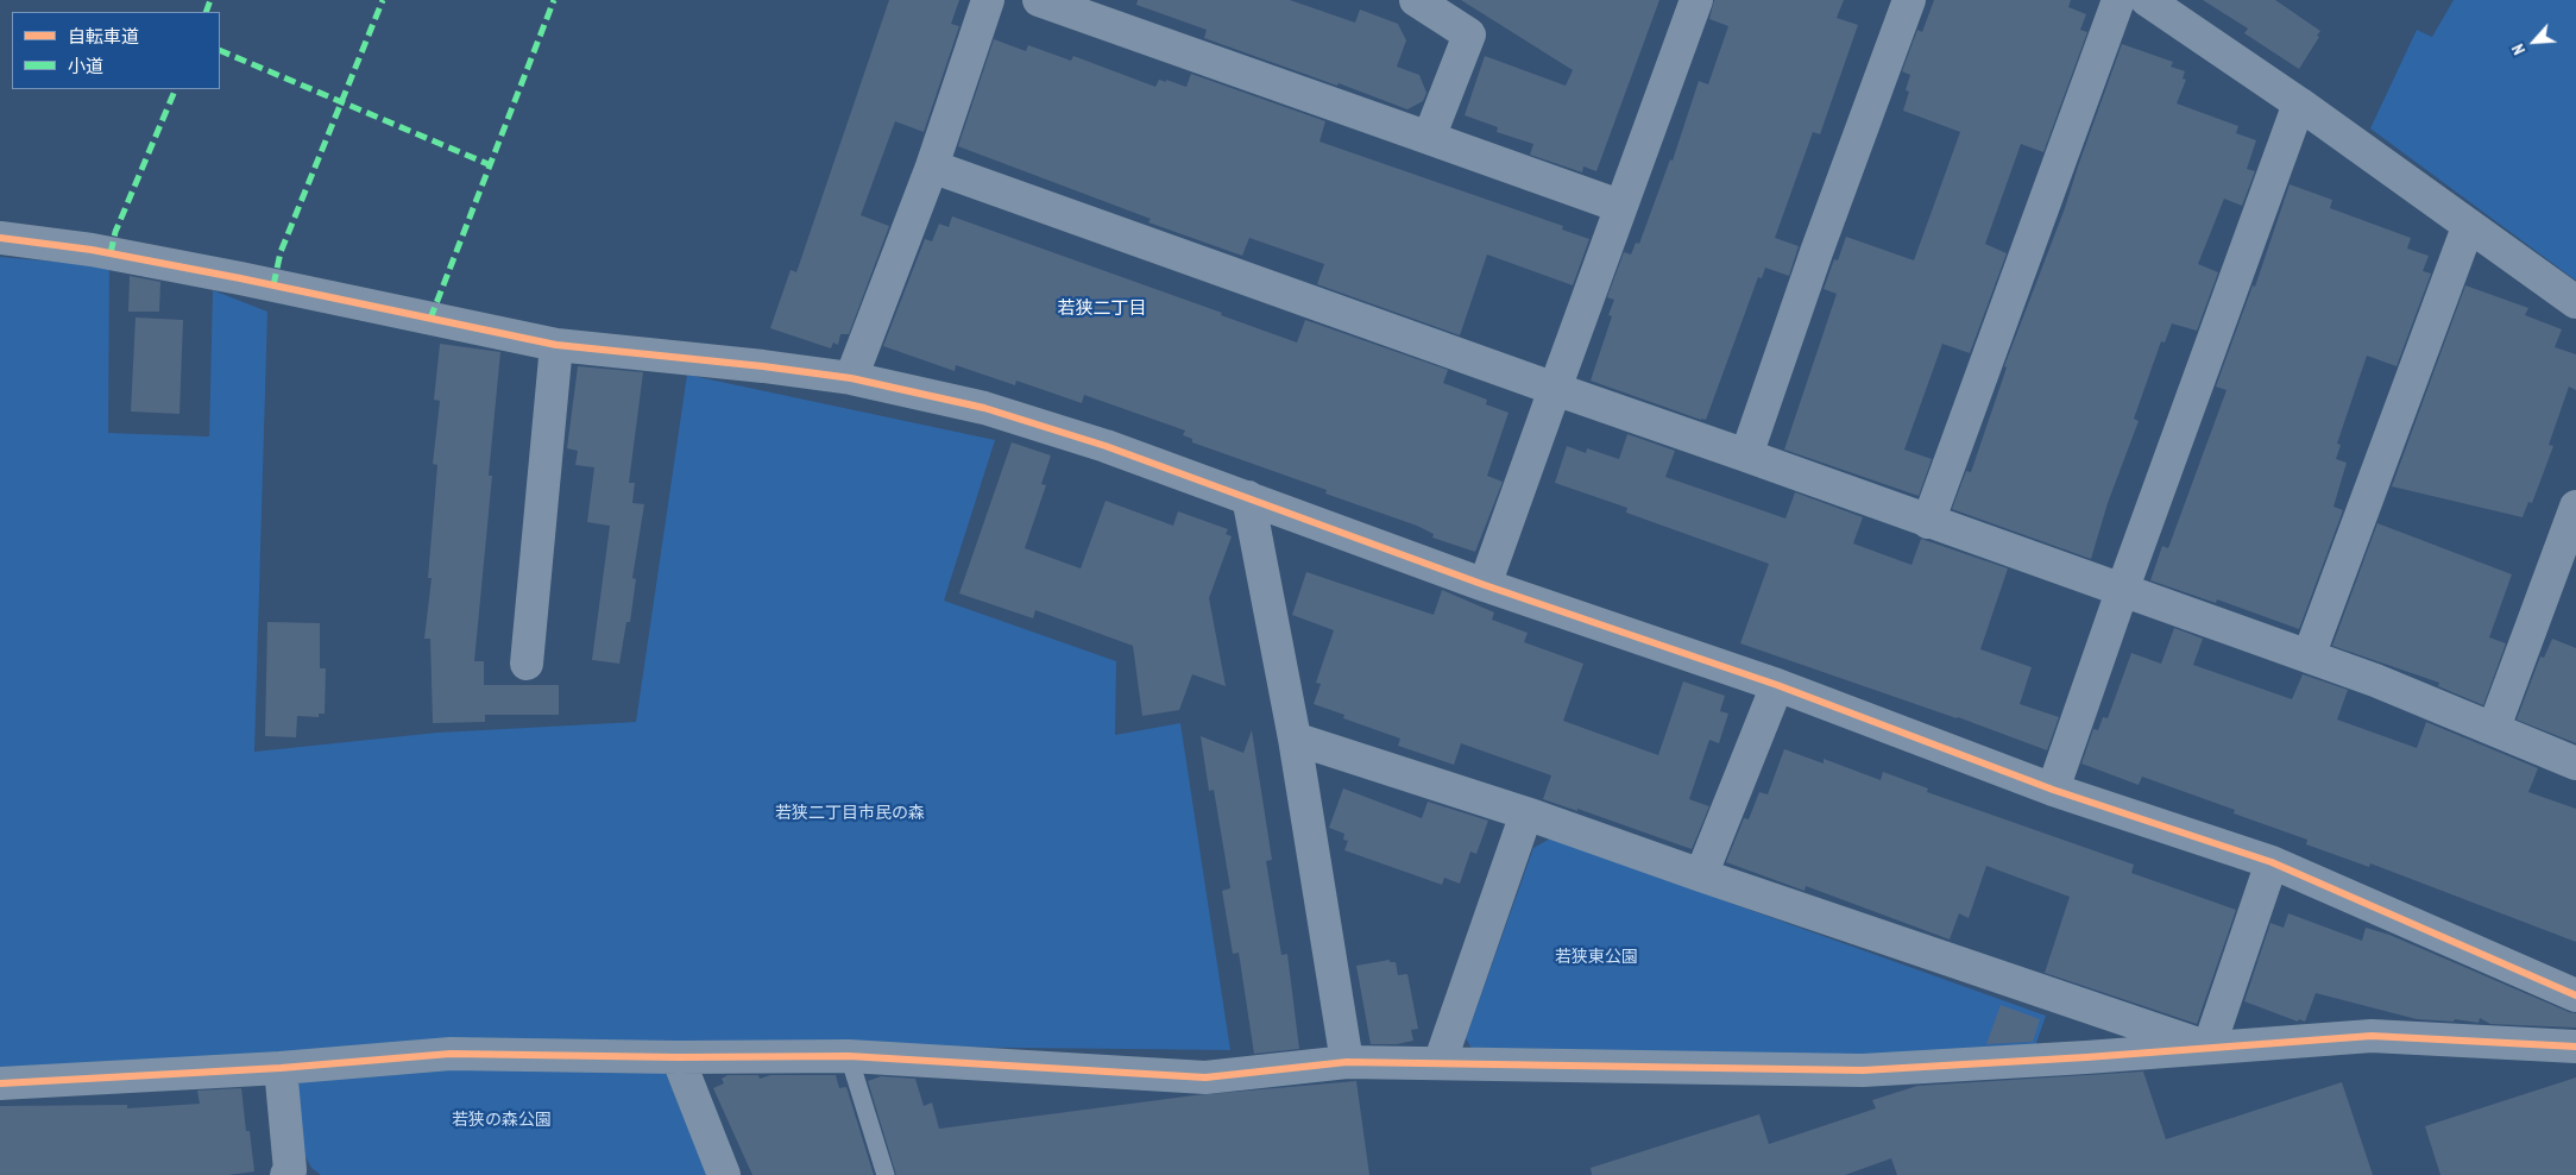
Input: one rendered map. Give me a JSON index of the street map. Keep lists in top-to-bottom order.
{
  "districts": ["若狭二丁目"],
  "parks": ["若狭二丁目市民の森", "若狭東公園", "若狭の森公園"],
  "legend": ["自転車道", "小道"],
  "north": "bottom left"
}
